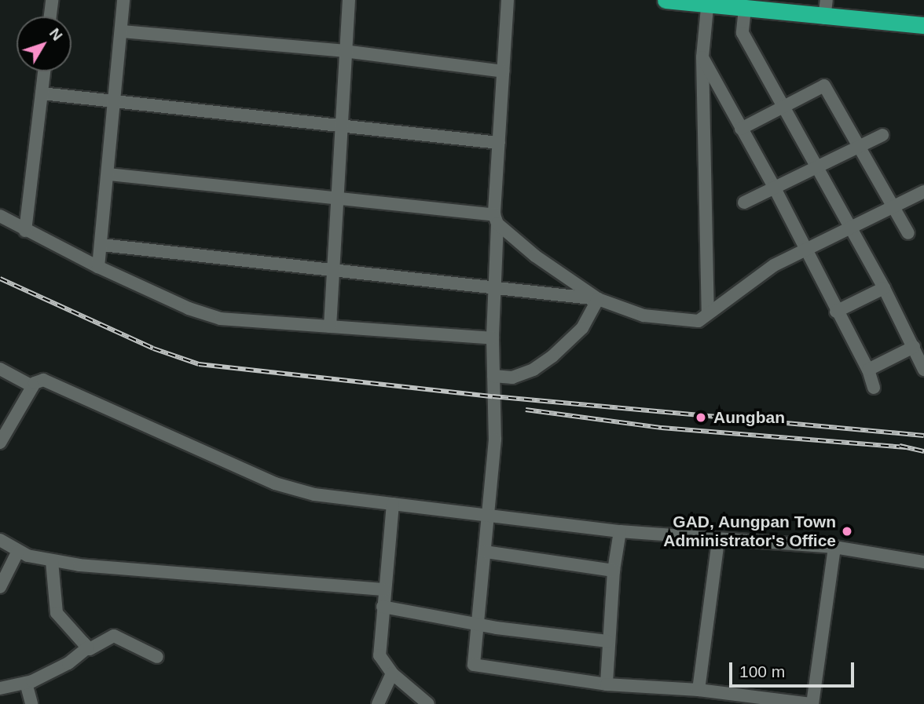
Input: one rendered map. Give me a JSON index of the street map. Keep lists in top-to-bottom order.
{
  "places": ["Aungban", "GAD, Aungpan Town Administrator's Office"],
  "scale_bar": "100 m",
  "north": "top right"
}
